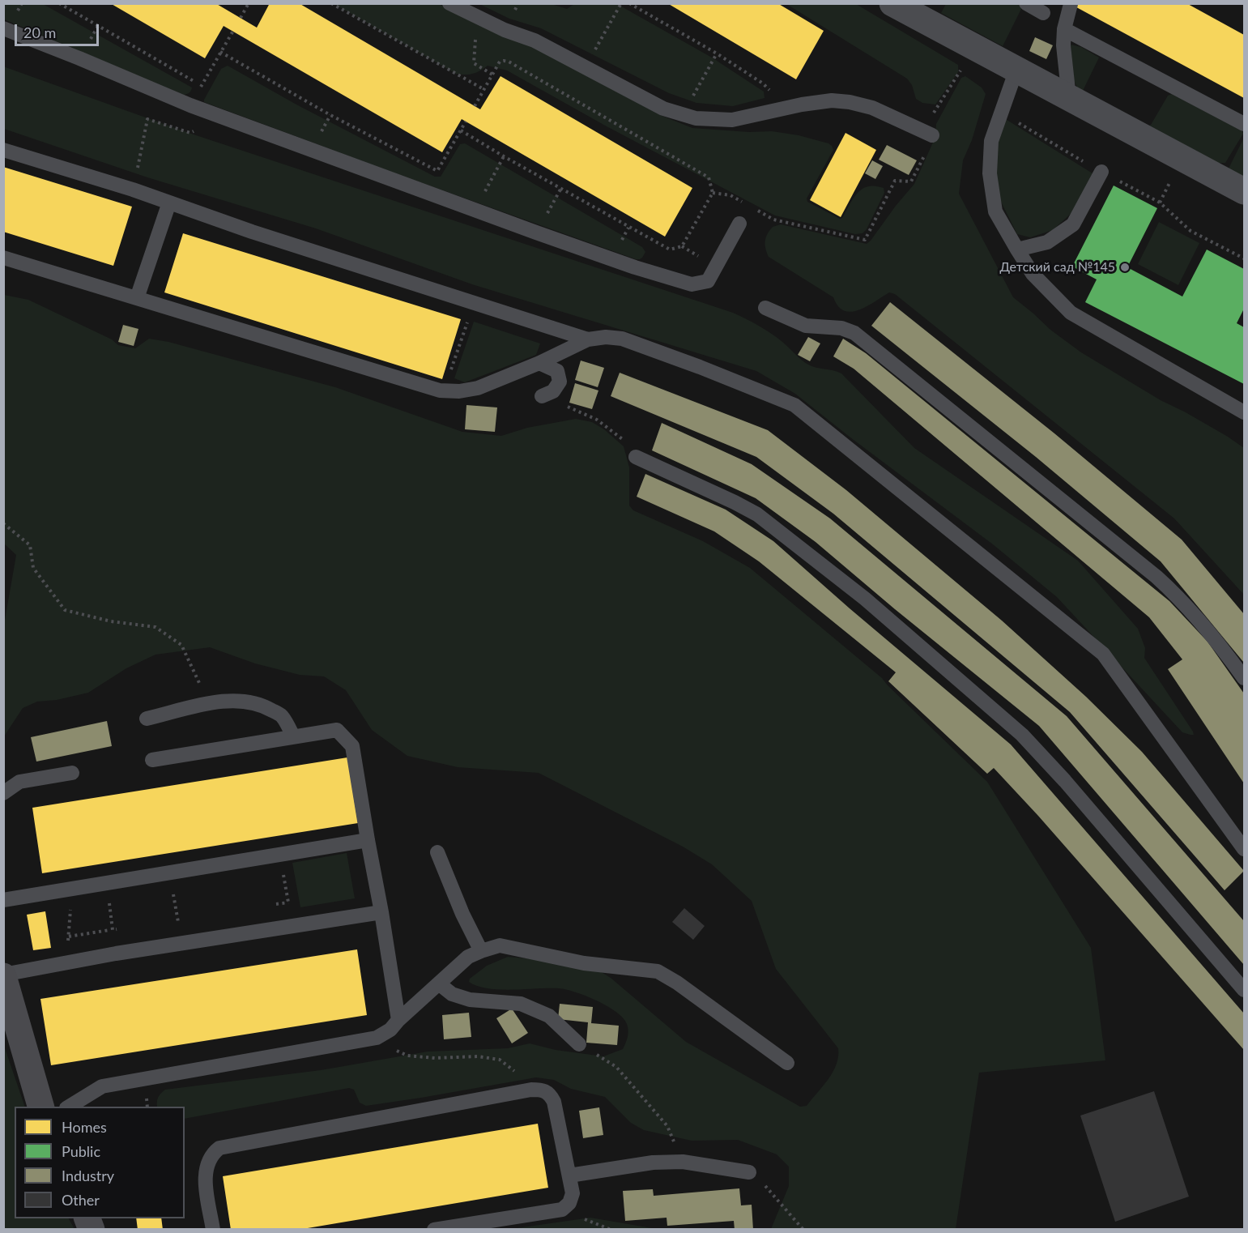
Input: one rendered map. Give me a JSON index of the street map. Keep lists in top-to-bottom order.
{
  "places": ["Детский сад №145"],
  "legend": [
    "Homes",
    "Public",
    "Industry",
    "Other"
  ],
  "scale_bar": "20 m"
}
